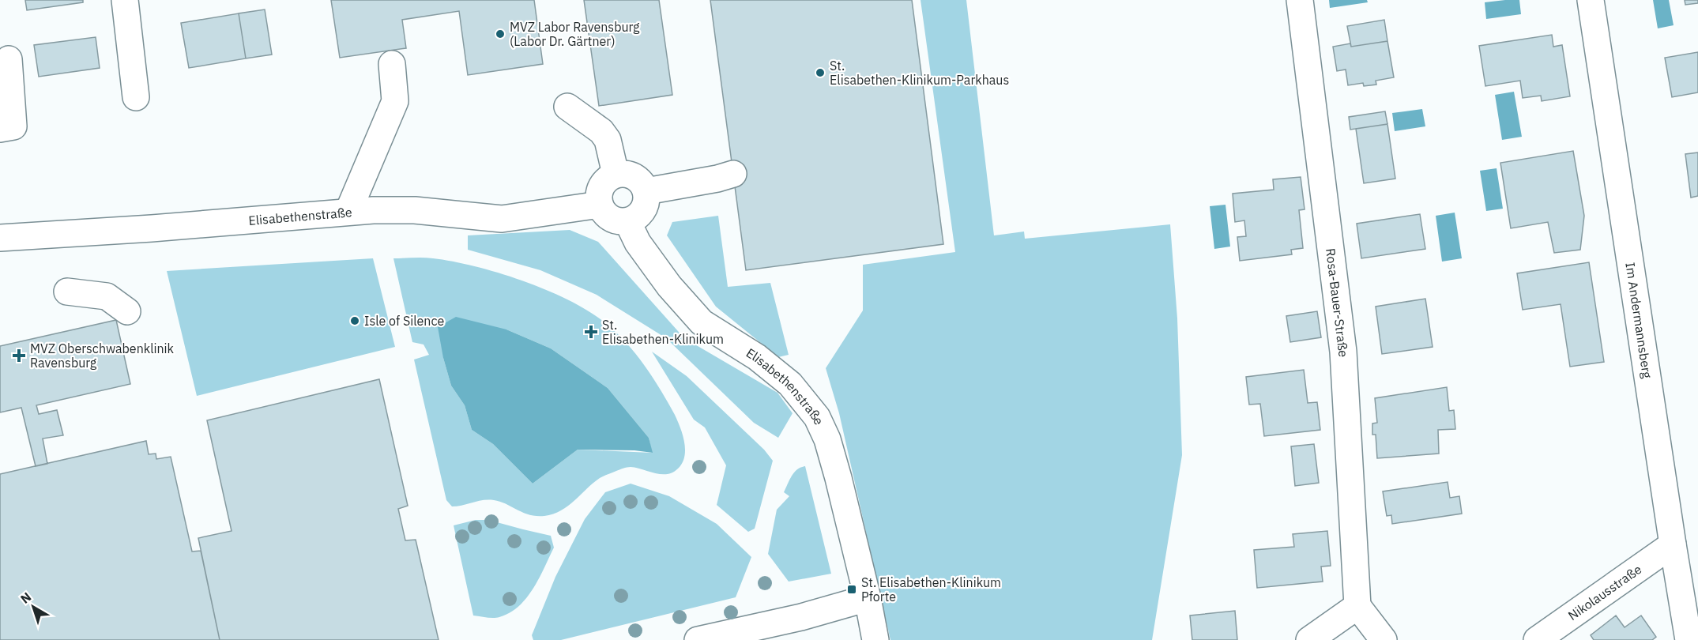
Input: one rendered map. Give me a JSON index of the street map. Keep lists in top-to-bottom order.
{
  "streets": {
    "street": [
      "Elisabethenstraße",
      "Rosa-Bauer-Straße",
      "Im Andermannsberg",
      "Nikolausstraße"
    ]
  },
  "crossings": [
    ["Im Andermannsberg", "Nikolausstraße"]
  ],
  "places": {
    "other": ["MVZ Labor Ravensburg (Labor Dr. Gärtner)", "St. Elisabethen-Klinikum-Parkhaus", "Isle of Silence"],
    "health": ["St. Elisabethen-Klinikum", "MVZ Oberschwabenklinik Ravensburg"],
    "transit": ["St. Elisabethen-Klinikum Pforte"]
  },
  "north": "top left"
}
